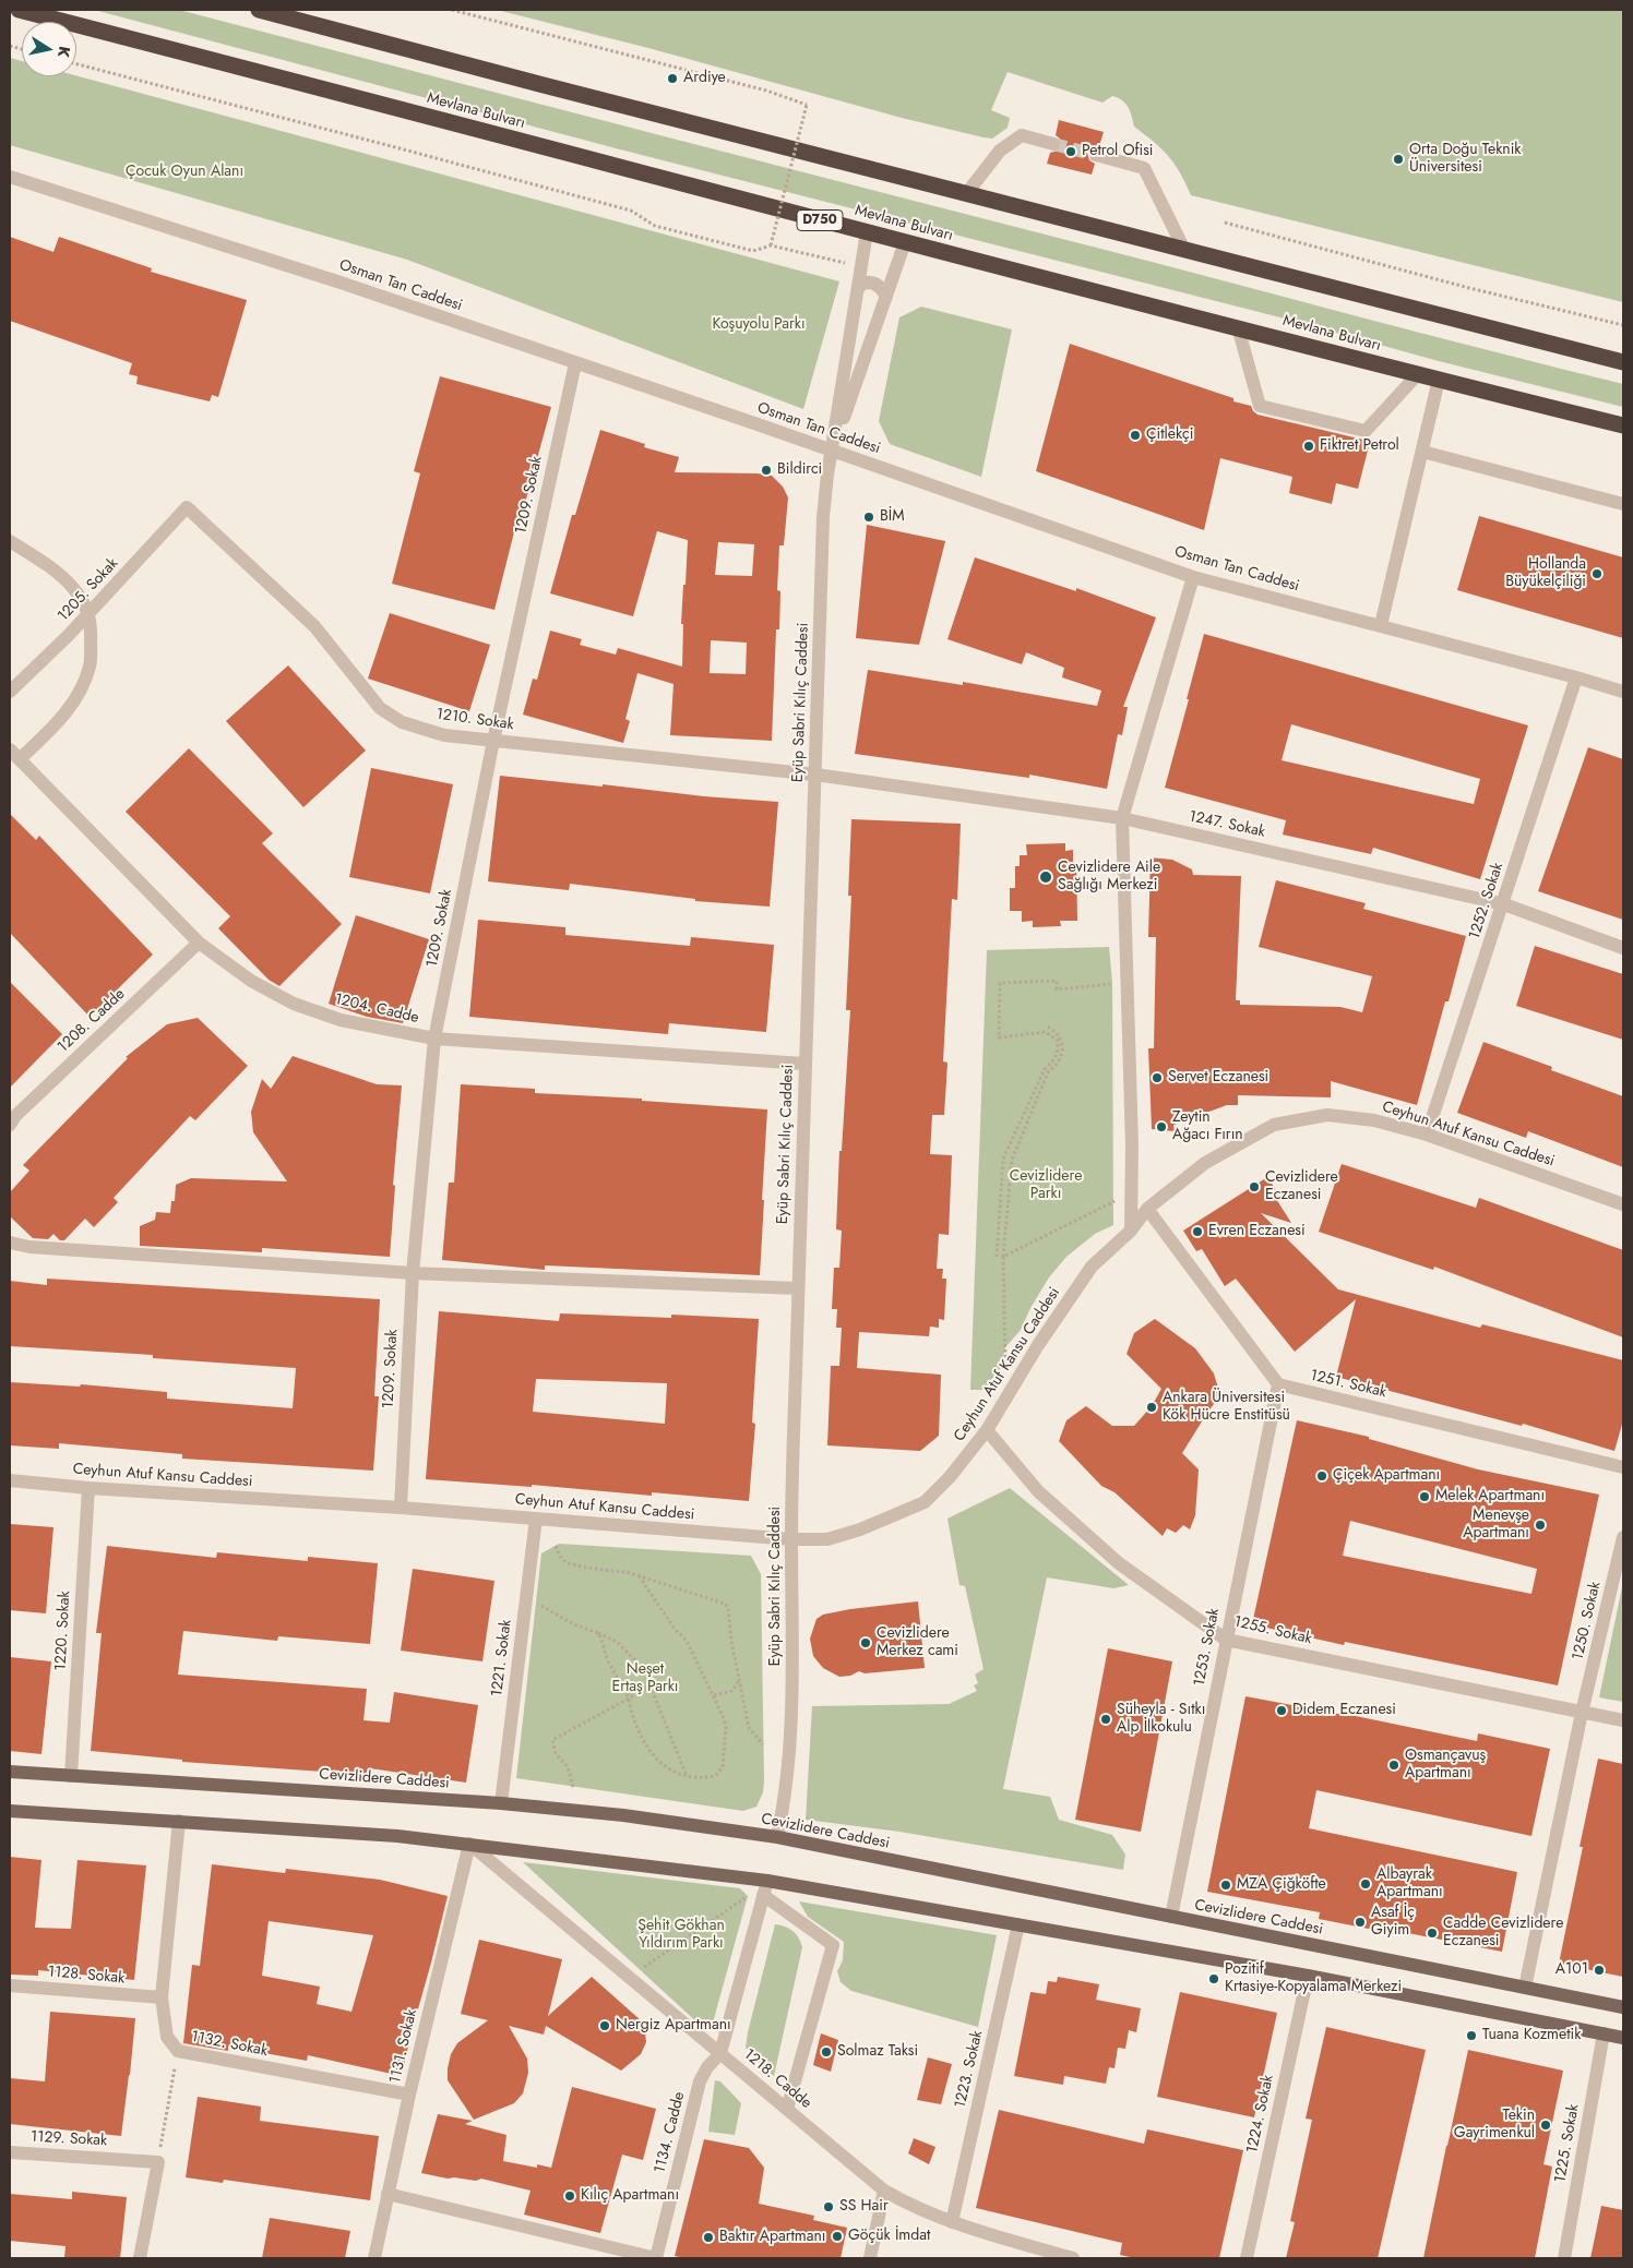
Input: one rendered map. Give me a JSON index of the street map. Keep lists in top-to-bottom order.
{
  "streets": {
    "highway": ["Mevlana Bulvarı", "D750"],
    "main road": ["Cevizlidere Caddesi"],
    "street": [
      "Osman Tan Caddesi",
      "1209. Sokak",
      "1205. Sokak",
      "Eyüp Sabri Kılıç Caddesi",
      "1210. Sokak",
      "1247. Sokak",
      "1252. Sokak",
      "1204. Cadde",
      "1208. Cadde",
      "Ceyhun Atuf Kansu Caddesi",
      "1251. Sokak",
      "1250. Sokak",
      "1220. Sokak",
      "1255. Sokak",
      "1253. Sokak",
      "1221. Sokak",
      "1128. Sokak",
      "1132. Sokak",
      "1131. Sokak",
      "1223. Sokak",
      "1218. Cadde",
      "1224. Sokak",
      "1134. Cadde",
      "1129. Sokak",
      "1225. Sokak"
    ]
  },
  "crossings": [
    ["Mevlana Bulvarı", "Eyüp Sabri Kılıç Caddesi"],
    ["Osman Tan Caddesi", "1209. Sokak"],
    ["Osman Tan Caddesi", "Eyüp Sabri Kılıç Caddesi"],
    ["Osman Tan Caddesi", "1252. Sokak"],
    ["1209. Sokak", "1210. Sokak"],
    ["1209. Sokak", "1204. Cadde"],
    ["1209. Sokak", "Ceyhun Atuf Kansu Caddesi"],
    ["1205. Sokak", "1210. Sokak"],
    ["Eyüp Sabri Kılıç Caddesi", "1210. Sokak"],
    ["Eyüp Sabri Kılıç Caddesi", "1247. Sokak"],
    ["Eyüp Sabri Kılıç Caddesi", "1204. Cadde"],
    ["Eyüp Sabri Kılıç Caddesi", "Ceyhun Atuf Kansu Caddesi"],
    ["Eyüp Sabri Kılıç Caddesi", "Cevizlidere Caddesi"],
    ["1210. Sokak", "1247. Sokak"],
    ["1247. Sokak", "1252. Sokak"],
    ["1252. Sokak", "Ceyhun Atuf Kansu Caddesi"],
    ["1204. Cadde", "1208. Cadde"],
    ["Ceyhun Atuf Kansu Caddesi", "1220. Sokak"],
    ["Ceyhun Atuf Kansu Caddesi", "1255. Sokak"],
    ["Ceyhun Atuf Kansu Caddesi", "1221. Sokak"],
    ["1251. Sokak", "1253. Sokak"],
    ["1250. Sokak", "1255. Sokak"],
    ["1250. Sokak", "Cevizlidere Caddesi"],
    ["1220. Sokak", "Cevizlidere Caddesi"],
    ["1255. Sokak", "1253. Sokak"],
    ["1253. Sokak", "Cevizlidere Caddesi"],
    ["1221. Sokak", "Cevizlidere Caddesi"],
    ["1128. Sokak", "1132. Sokak"],
    ["1132. Sokak", "1131. Sokak"],
    ["1131. Sokak", "1218. Cadde"],
    ["1223. Sokak", "1218. Cadde"],
    ["1218. Cadde", "1134. Cadde"]
  ],
  "parks": [
    "Çocuk Oyun Alanı",
    "Koşuyolu Parkı",
    "Cevizlidere Parkı",
    "Neşet Ertaş Parkı",
    "Şehit Gökhan Yıldırım Parkı"
  ],
  "places": [
    "Ardiye",
    "Petrol Ofisi",
    "Orta Doğu Teknik Üniversitesi",
    "Çitlekçi",
    "Fiktret Petrol",
    "Bildirci",
    "BİM",
    "Hollanda Büyükelçiliği",
    "Cevizlidere Aile Sağlığı Merkezi",
    "Servet Eczanesi",
    "Zeytin Ağacı Fırın",
    "Cevizlidere Eczanesi",
    "Evren Eczanesi",
    "Ankara Üniversitesi Kök Hücre Enstitüsü",
    "Çiçek Apartmanı",
    "Melek Apartmanı",
    "Menevşe Apartmanı",
    "Cevizlidere Merkez cami",
    "Didem Eczanesi",
    "Süheyla - Sıtkı Alp İlkokulu",
    "Osmançavuş Apartmanı",
    "Albayrak Apartmanı",
    "MZA Çiğköfte",
    "Asaf İç Giyim",
    "Cadde Cevizlidere Eczanesi",
    "A101",
    "Pozitif Krtasiye-Kopyalama Merkezi",
    "Nergiz Apartmanı",
    "Tuana Kozmetik",
    "Solmaz Taksi",
    "Tekin Gayrimenkul",
    "Kılıç Apartmanı",
    "SS Hair",
    "Göçük İmdat",
    "Baktır Apartmanı"
  ],
  "north": "right"
}
